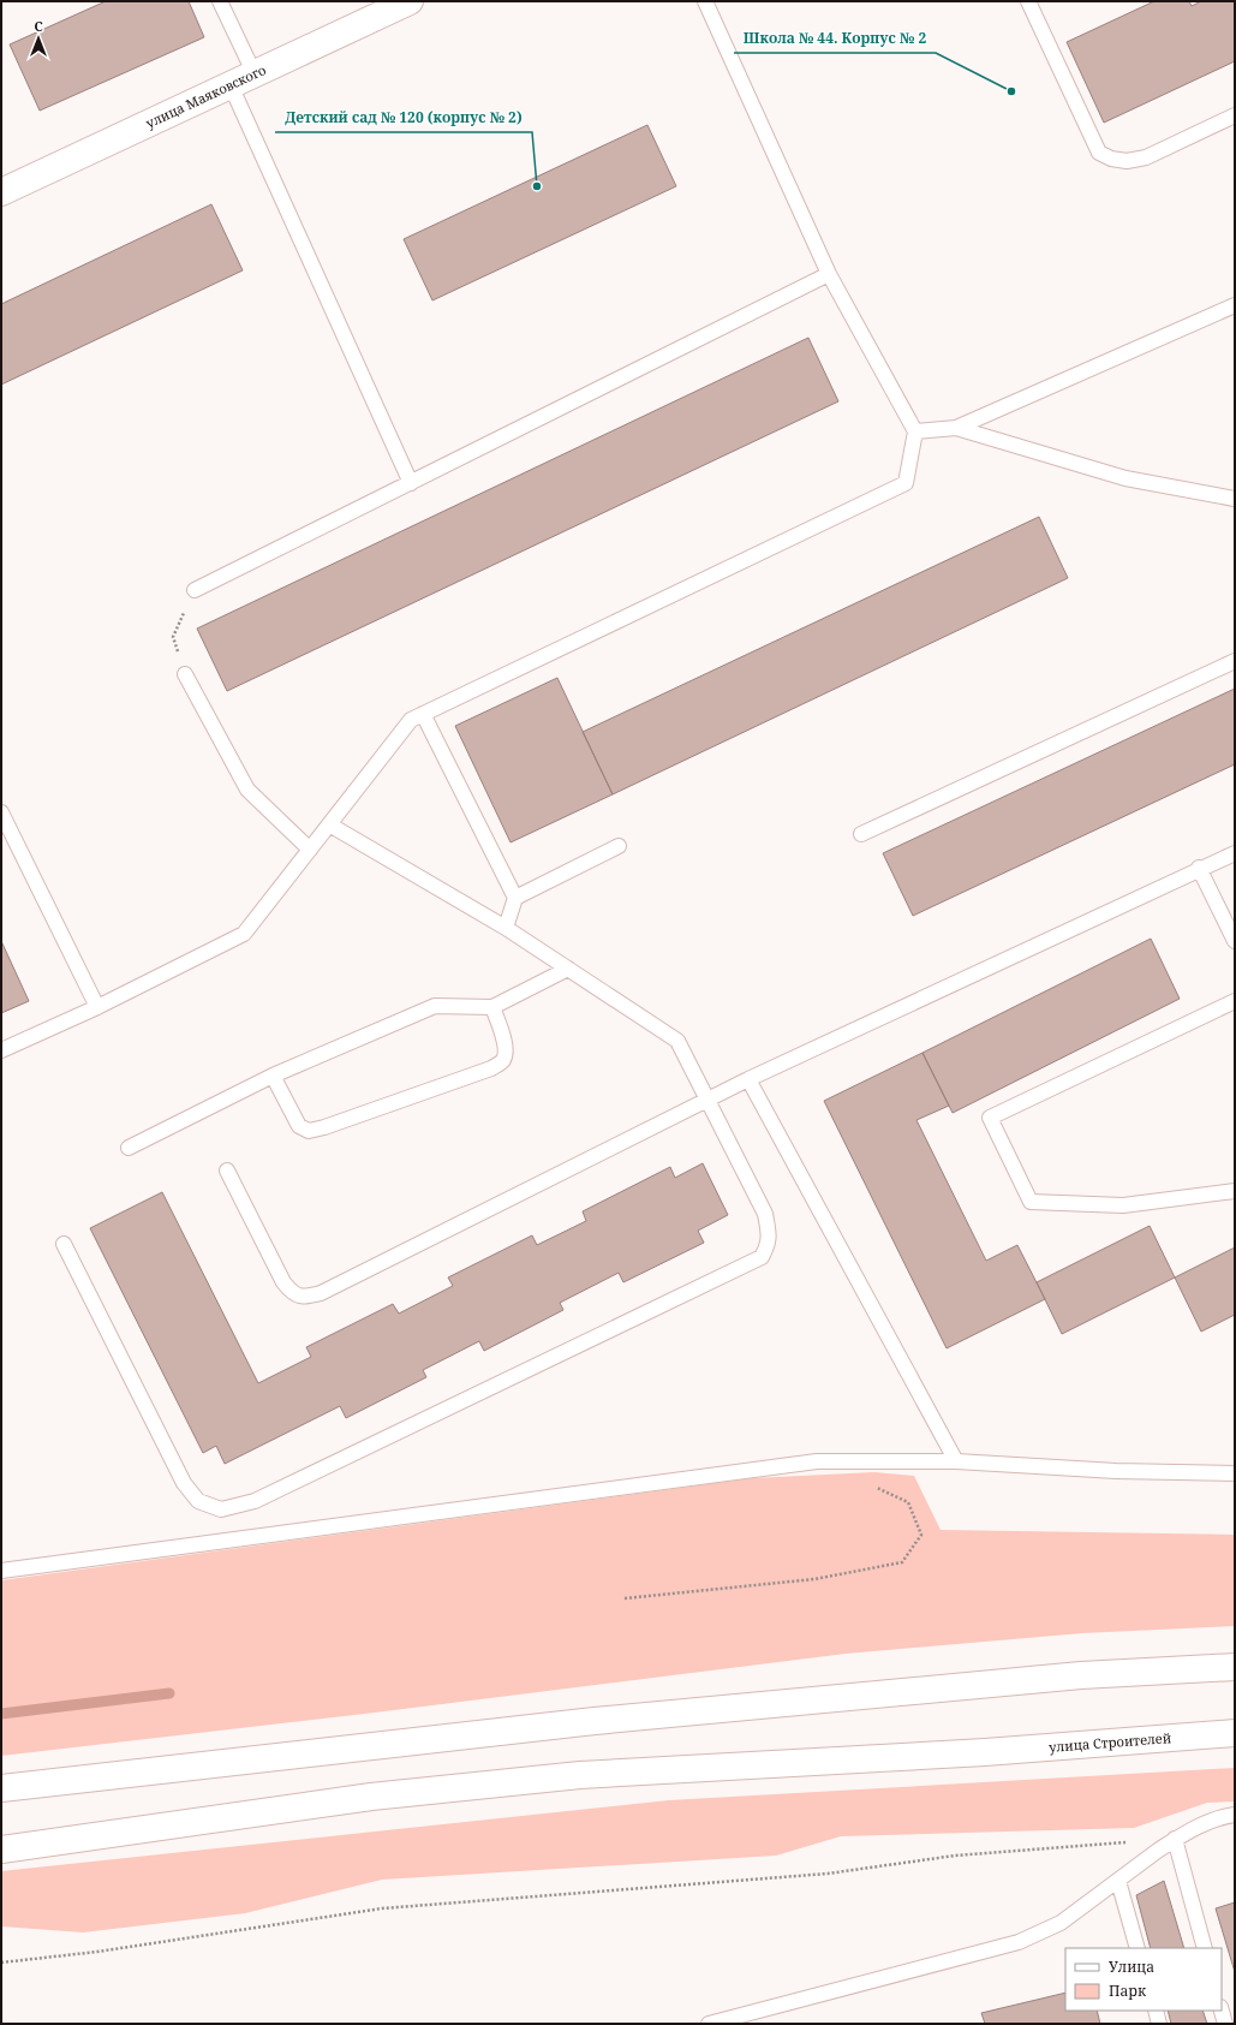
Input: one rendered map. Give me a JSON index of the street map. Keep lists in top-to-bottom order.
{
  "streets": {
    "main road": ["улица Маяковского", "улица Строителей"]
  },
  "places": ["Школа № 44. Корпус № 2", "Детский сад № 120 (корпус № 2)"],
  "legend": ["Улица", "Парк"],
  "north": "top"
}
